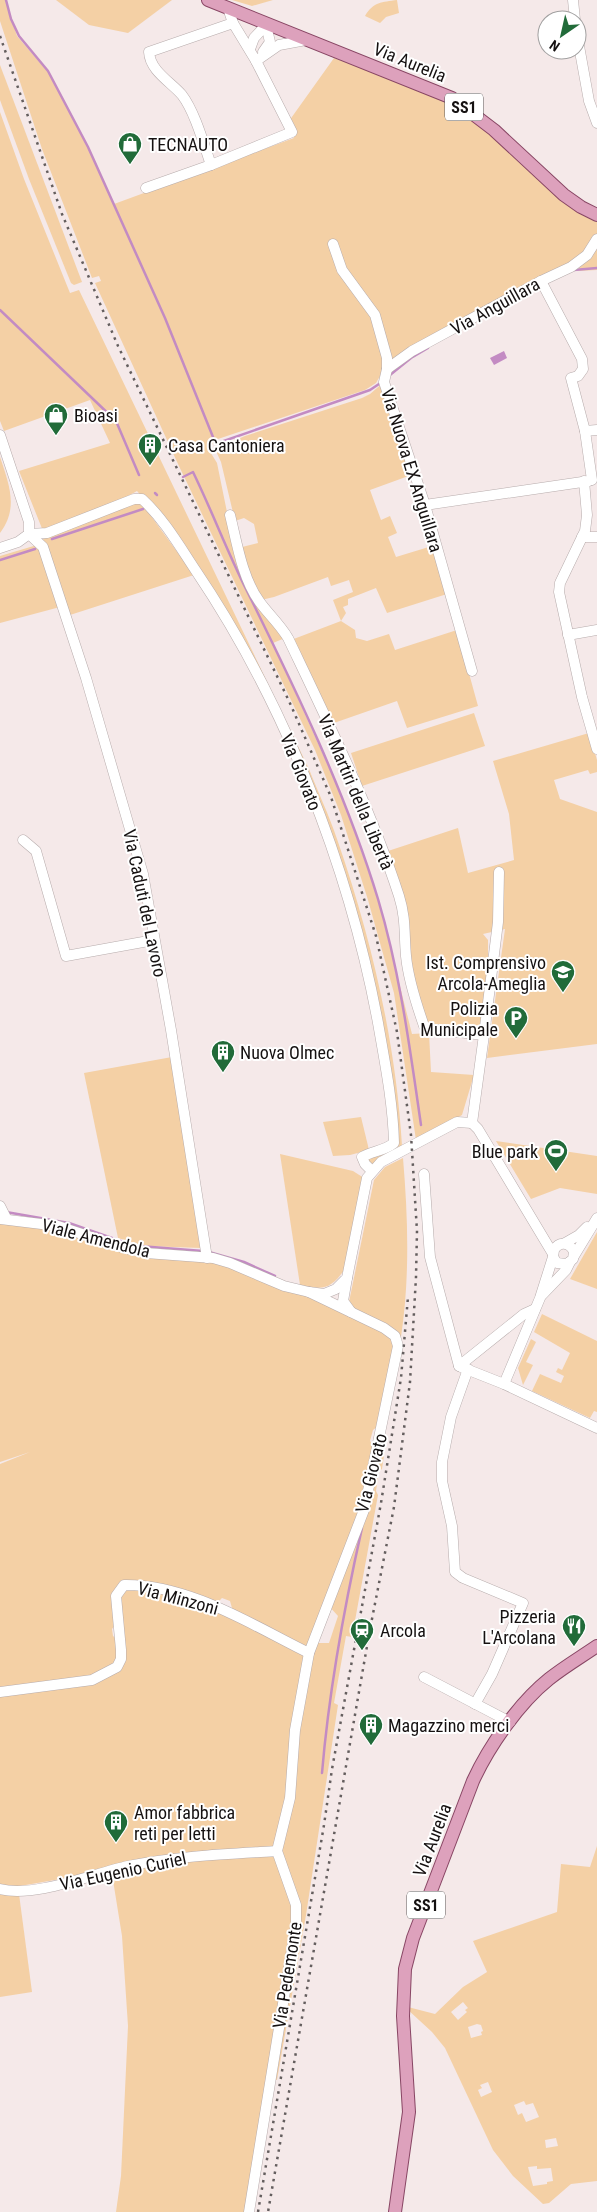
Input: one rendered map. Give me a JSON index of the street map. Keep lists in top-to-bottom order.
{
  "streets": {
    "main road": ["Via Aurelia", "SS1"],
    "street": [
      "Via Anguillara",
      "Via Nuova EX Anguillara",
      "Via Giovato",
      "Via Martiri della Libertà",
      "Via Caduti del Lavoro",
      "Viale Amendola",
      "Via Minzoni",
      "Via Eugenio Curiel",
      "Via Pedemonte"
    ]
  },
  "crossings": [
    ["Via Anguillara", "Via Nuova EX Anguillara"],
    ["Via Giovato", "Via Caduti del Lavoro"],
    ["Via Giovato", "Viale Amendola"],
    ["Via Giovato", "Via Minzoni"],
    ["Via Caduti del Lavoro", "Viale Amendola"],
    ["Via Eugenio Curiel", "Via Pedemonte"]
  ],
  "places": {
    "shop": ["TECNAUTO", "Bioasi"],
    "building": [
      "Casa Cantoniera",
      "Nuova Olmec",
      "Magazzino merci",
      "Amor fabbrica reti per letti"
    ],
    "school or university": ["Ist. Comprensivo Arcola-Ameglia"],
    "parking": ["Polizia Municipale"],
    "sports": ["Blue park"],
    "restaurant": ["Pizzeria L'Arcolana"],
    "station": ["Arcola"]
  },
  "north": "bottom left"
}
